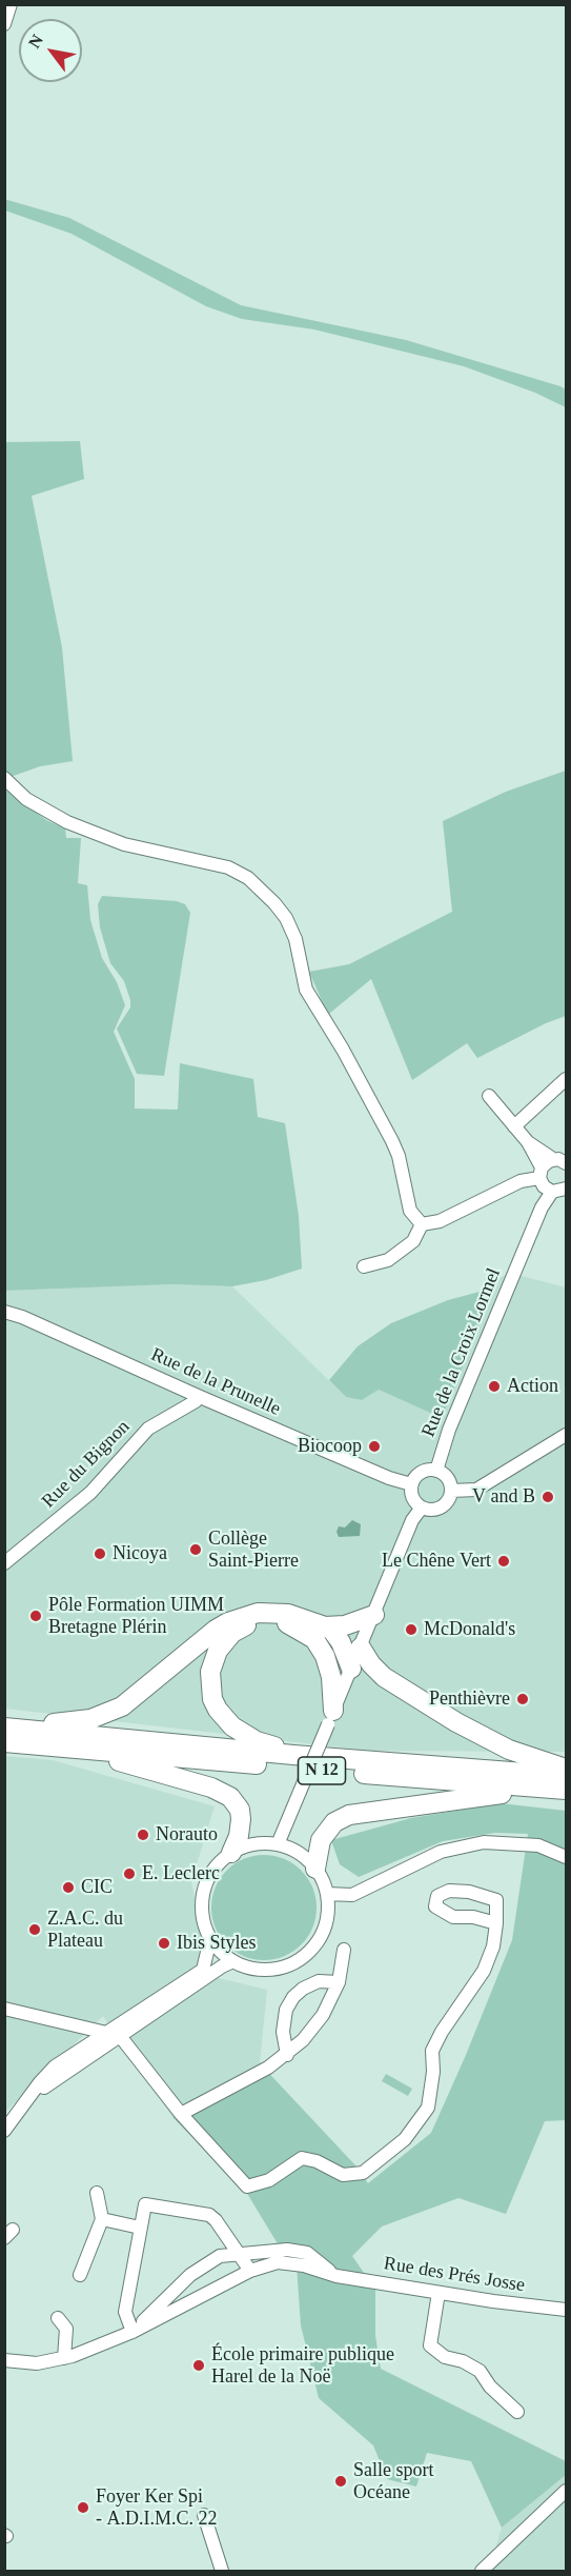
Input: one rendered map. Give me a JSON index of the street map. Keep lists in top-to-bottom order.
{
  "streets": {
    "highway": ["N 12"],
    "street": [
      "Rue de la Croix Lormel",
      "Rue de la Prunelle",
      "Rue du Bignon",
      "Rue des Prés Josse"
    ]
  },
  "crossings": [
    ["Rue de la Croix Lormel", "Rue de la Prunelle"],
    ["Rue de la Prunelle", "Rue du Bignon"]
  ],
  "places": [
    "Action",
    "Biocoop",
    "V and B",
    "Collège Saint-Pierre",
    "Nicoya",
    "Le Chêne Vert",
    "Pôle Formation UIMM Bretagne Plérin",
    "McDonald's",
    "Penthièvre",
    "Norauto",
    "E. Leclerc",
    "CIC",
    "Z.A.C. du Plateau",
    "Ibis Styles",
    "École primaire publique Harel de la Noë",
    "Salle sport Océane",
    "Foyer Ker Spi - A.D.I.M.C. 22"
  ],
  "north": "top left"
}
